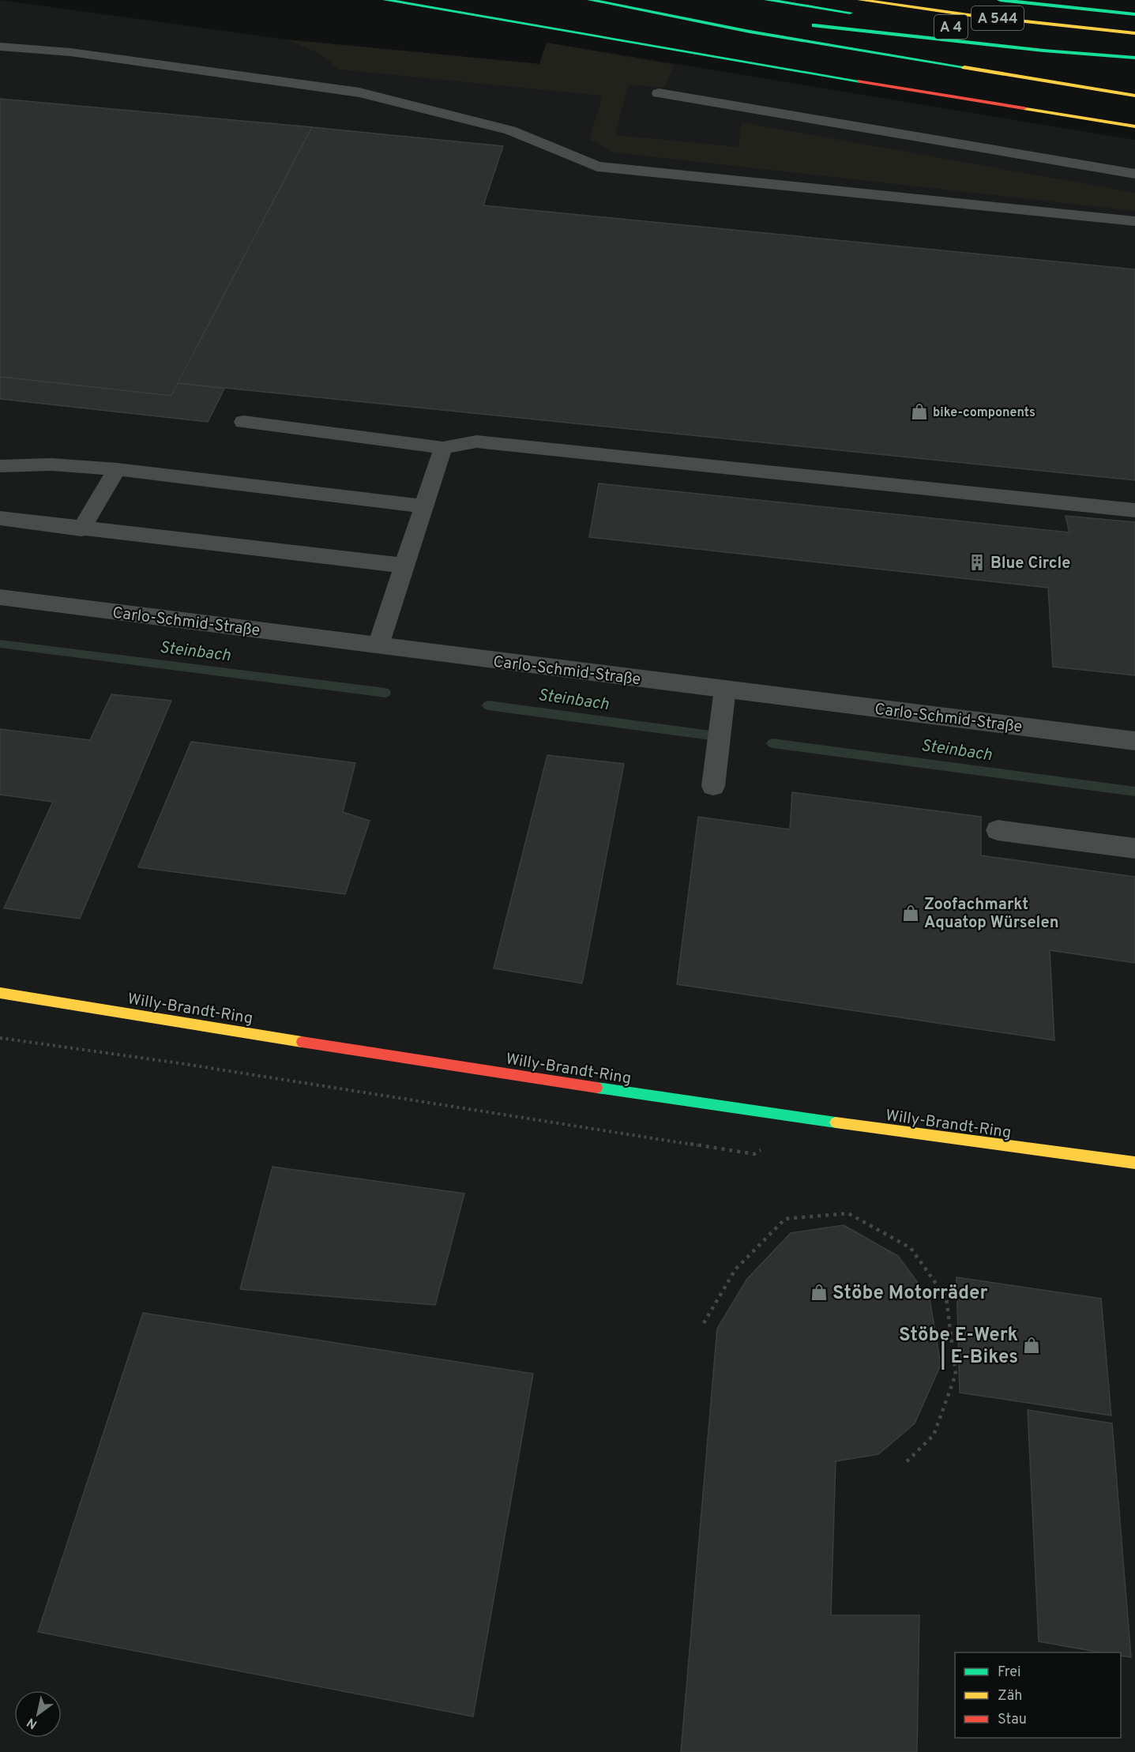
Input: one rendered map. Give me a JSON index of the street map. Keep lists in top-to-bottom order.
{
  "streets": {
    "main road": ["A 544", "Willy-Brandt-Ring"],
    "street": ["Carlo-Schmid-Straße"]
  },
  "water": ["Steinbach"],
  "places": {
    "shop": [
      "bike-components",
      "Zoofachmarkt Aquatop Würselen",
      "Stöbe Motorräder",
      "Stöbe E-Werk | E-Bikes"
    ],
    "building": ["Blue Circle"]
  },
  "legend": ["Frei", "Zäh", "Stau"],
  "north": "bottom left"
}
